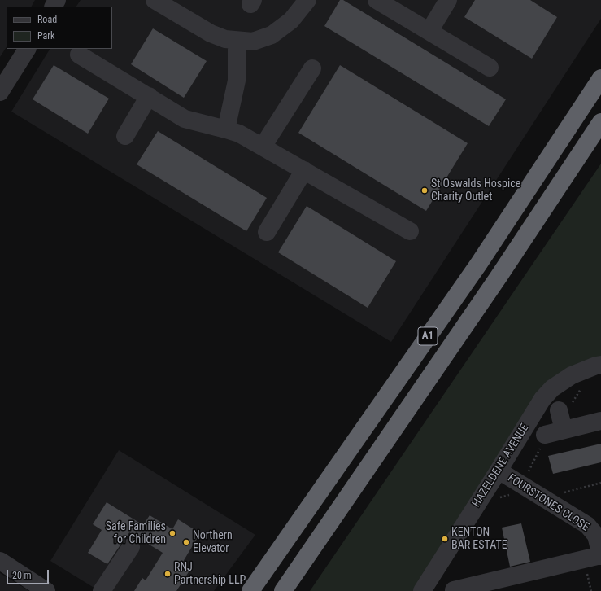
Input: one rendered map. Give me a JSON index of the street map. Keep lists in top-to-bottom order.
{
  "streets": {
    "highway": ["A1"],
    "street": ["HAZELDENE AVENUE", "FOURSTONES CLOSE"]
  },
  "crossings": [
    ["HAZELDENE AVENUE", "FOURSTONES CLOSE"]
  ],
  "places": [
    "St Oswalds Hospice Charity Outlet",
    "Safe Families for Children",
    "KENTON BAR ESTATE",
    "Northern Elevator",
    "RNJ Partnership LLP"
  ],
  "legend": ["Road", "Park"],
  "scale_bar": "20 m"
}
